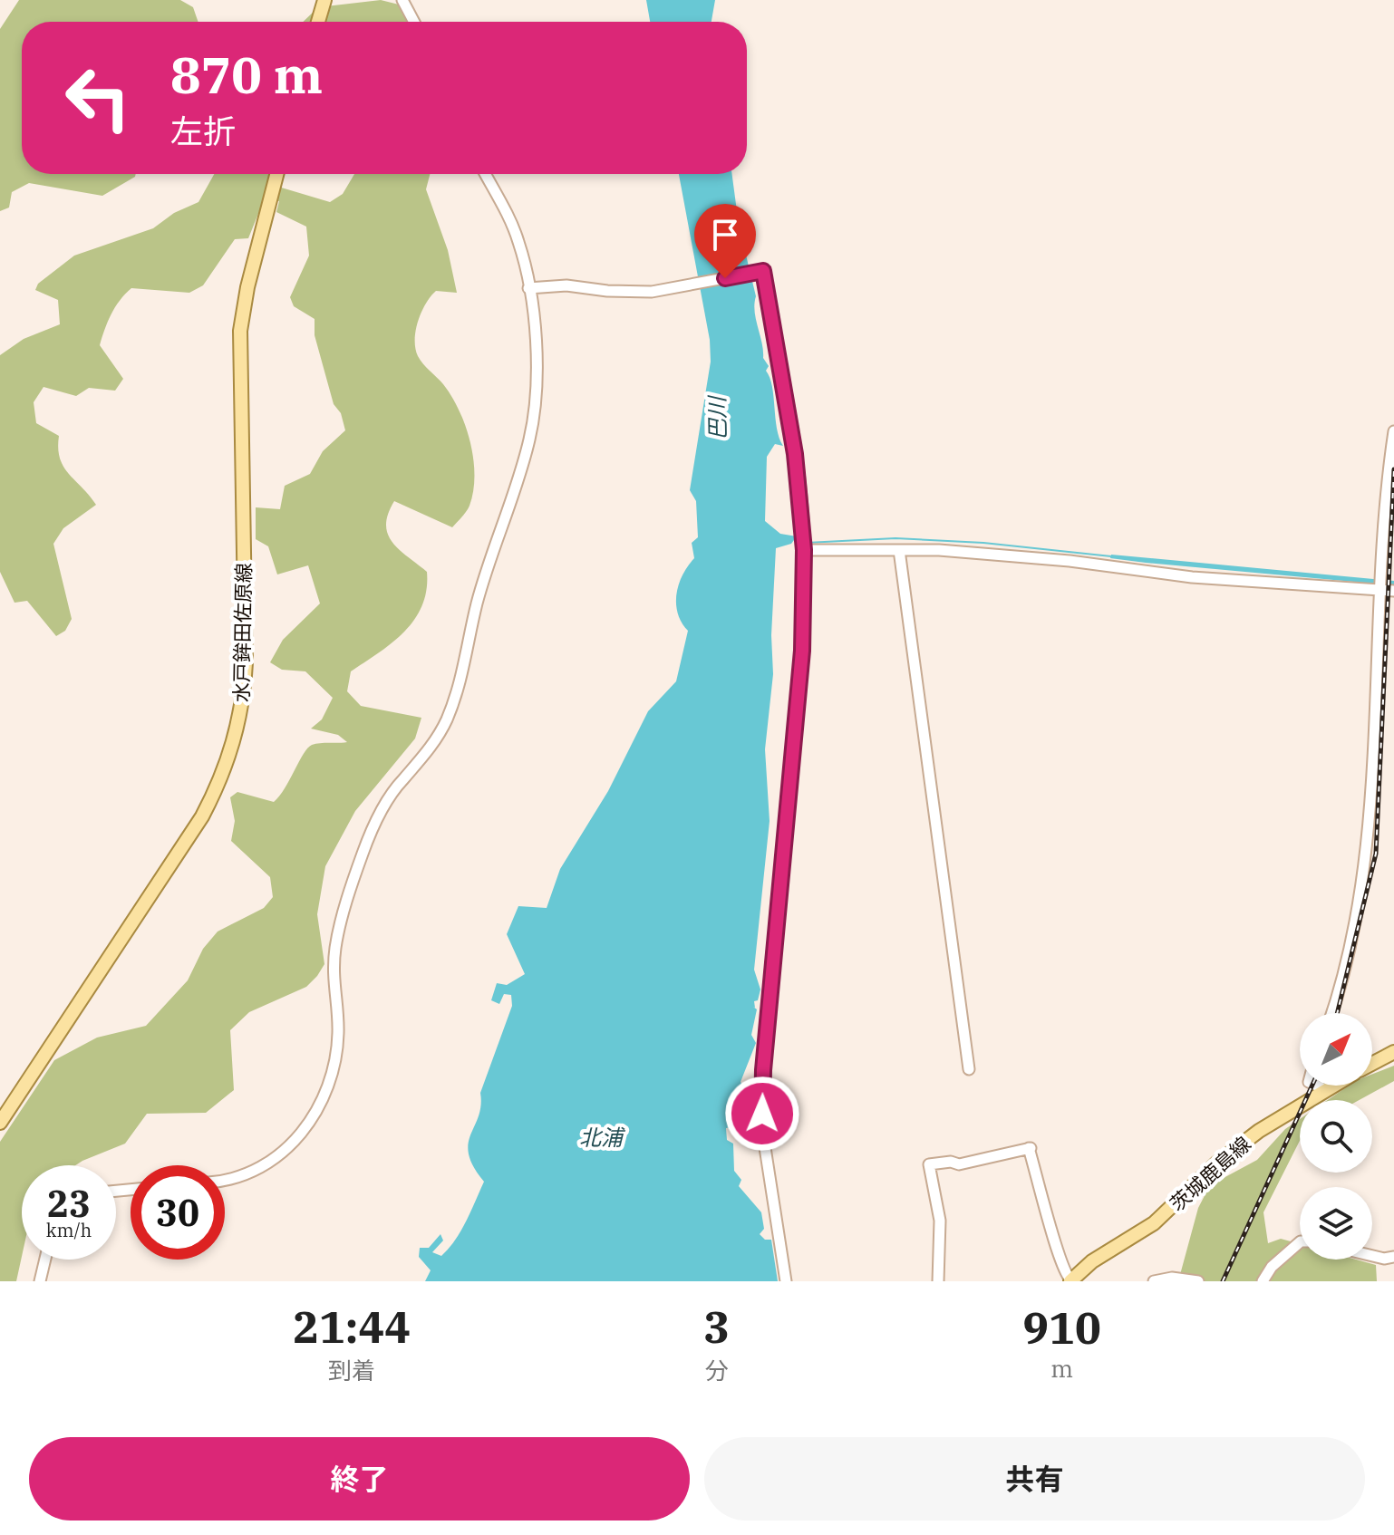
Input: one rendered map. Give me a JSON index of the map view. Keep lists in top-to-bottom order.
{
  "streets": {
    "main road": ["水戸鉾田佐原線", "茨城鹿島線"]
  },
  "water": ["巴川", "北浦"],
  "north": "top right",
  "page": {
    "turn": ["870 m", "左折"],
    "speed": "23 km/h",
    "limit": "30",
    "eta": [
      "21:44",
      "到着",
      "3",
      "分",
      "910",
      "m"
    ],
    "buttons": ["終了", "共有"]
  }
}
